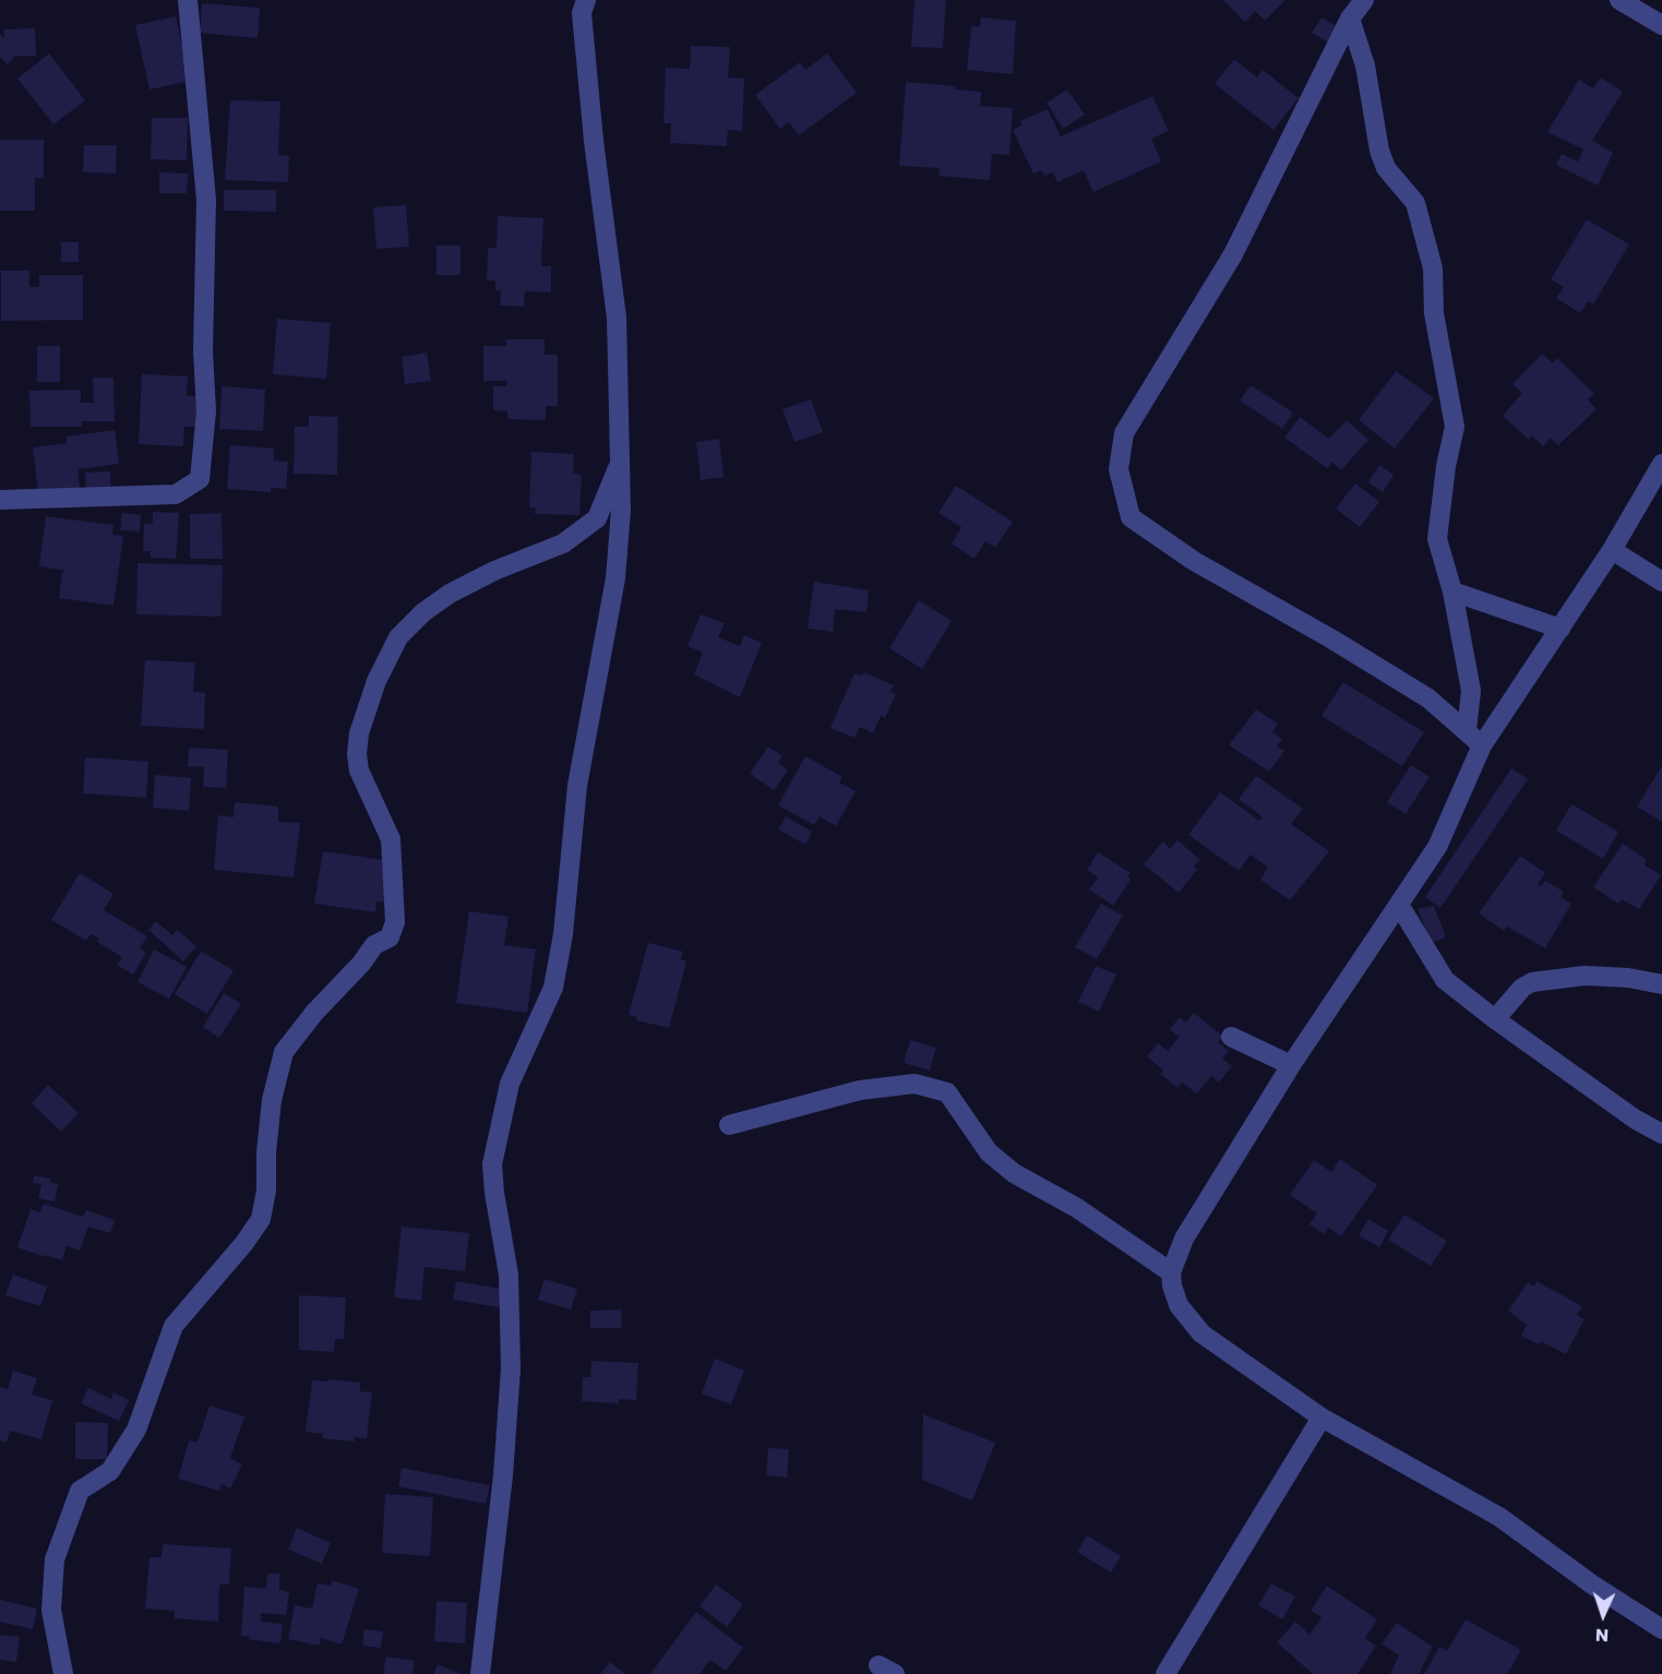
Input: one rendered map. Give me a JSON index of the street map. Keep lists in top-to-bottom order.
{
  "north": "bottom"
}
